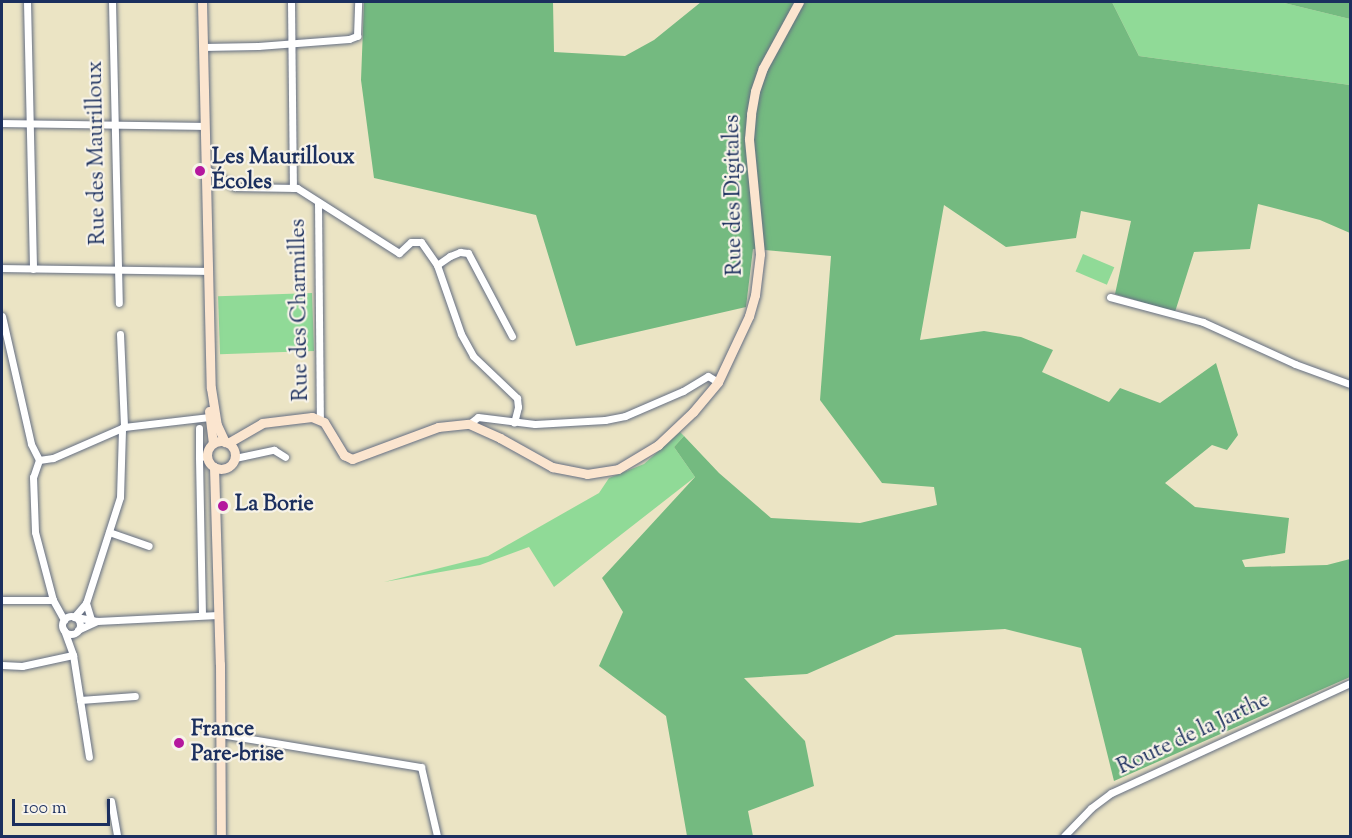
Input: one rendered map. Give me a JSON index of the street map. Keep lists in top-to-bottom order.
{
  "streets": {
    "street": [
      "Rue des Maurilloux",
      "Rue des Digitales",
      "Rue des Charmilles",
      "Route de la Jarthe"
    ]
  },
  "crossings": [
    ["Rue des Digitales", "Rue des Charmilles"]
  ],
  "places": ["Les Maurilloux Écoles", "La Borie", "France Pare-brise"],
  "scale_bar": "100 m"
}
